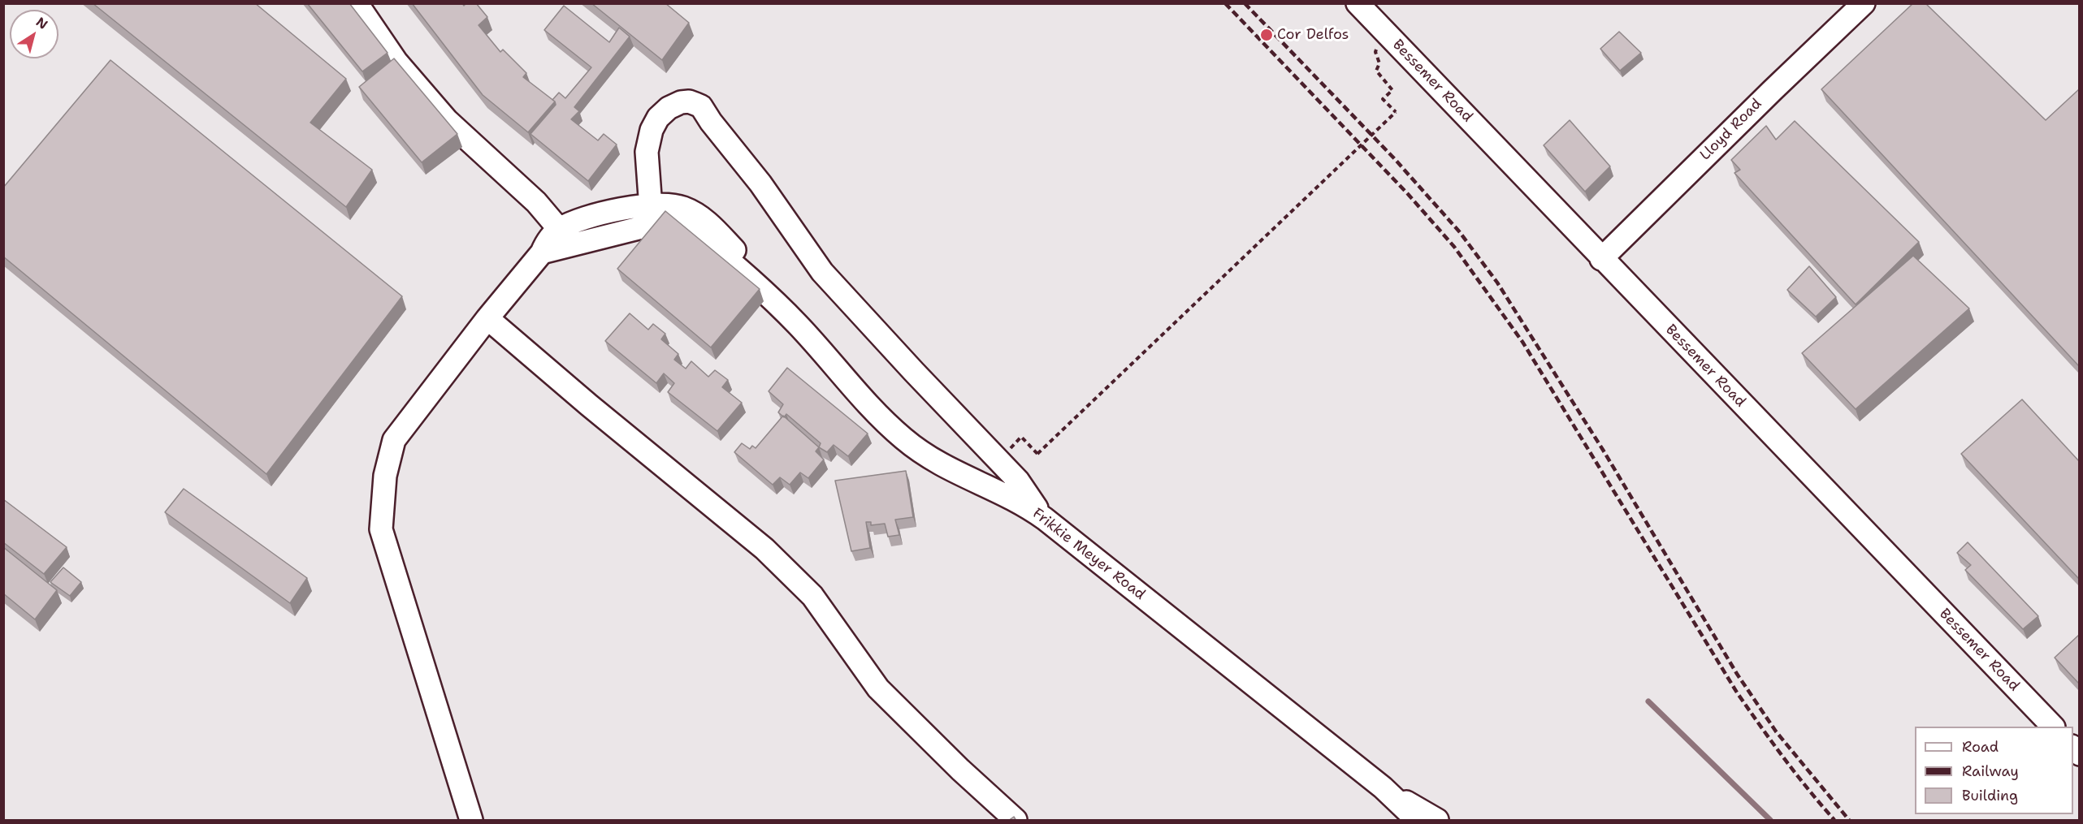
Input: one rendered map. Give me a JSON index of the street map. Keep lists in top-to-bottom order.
{
  "streets": {
    "street": ["Bessemer Road", "Lloyd Road", "Frikkie Meyer Road"]
  },
  "crossings": [
    ["Bessemer Road", "Lloyd Road"]
  ],
  "places": ["Cor Delfos"],
  "legend": ["Road", "Railway", "Building"],
  "north": "top right"
}
